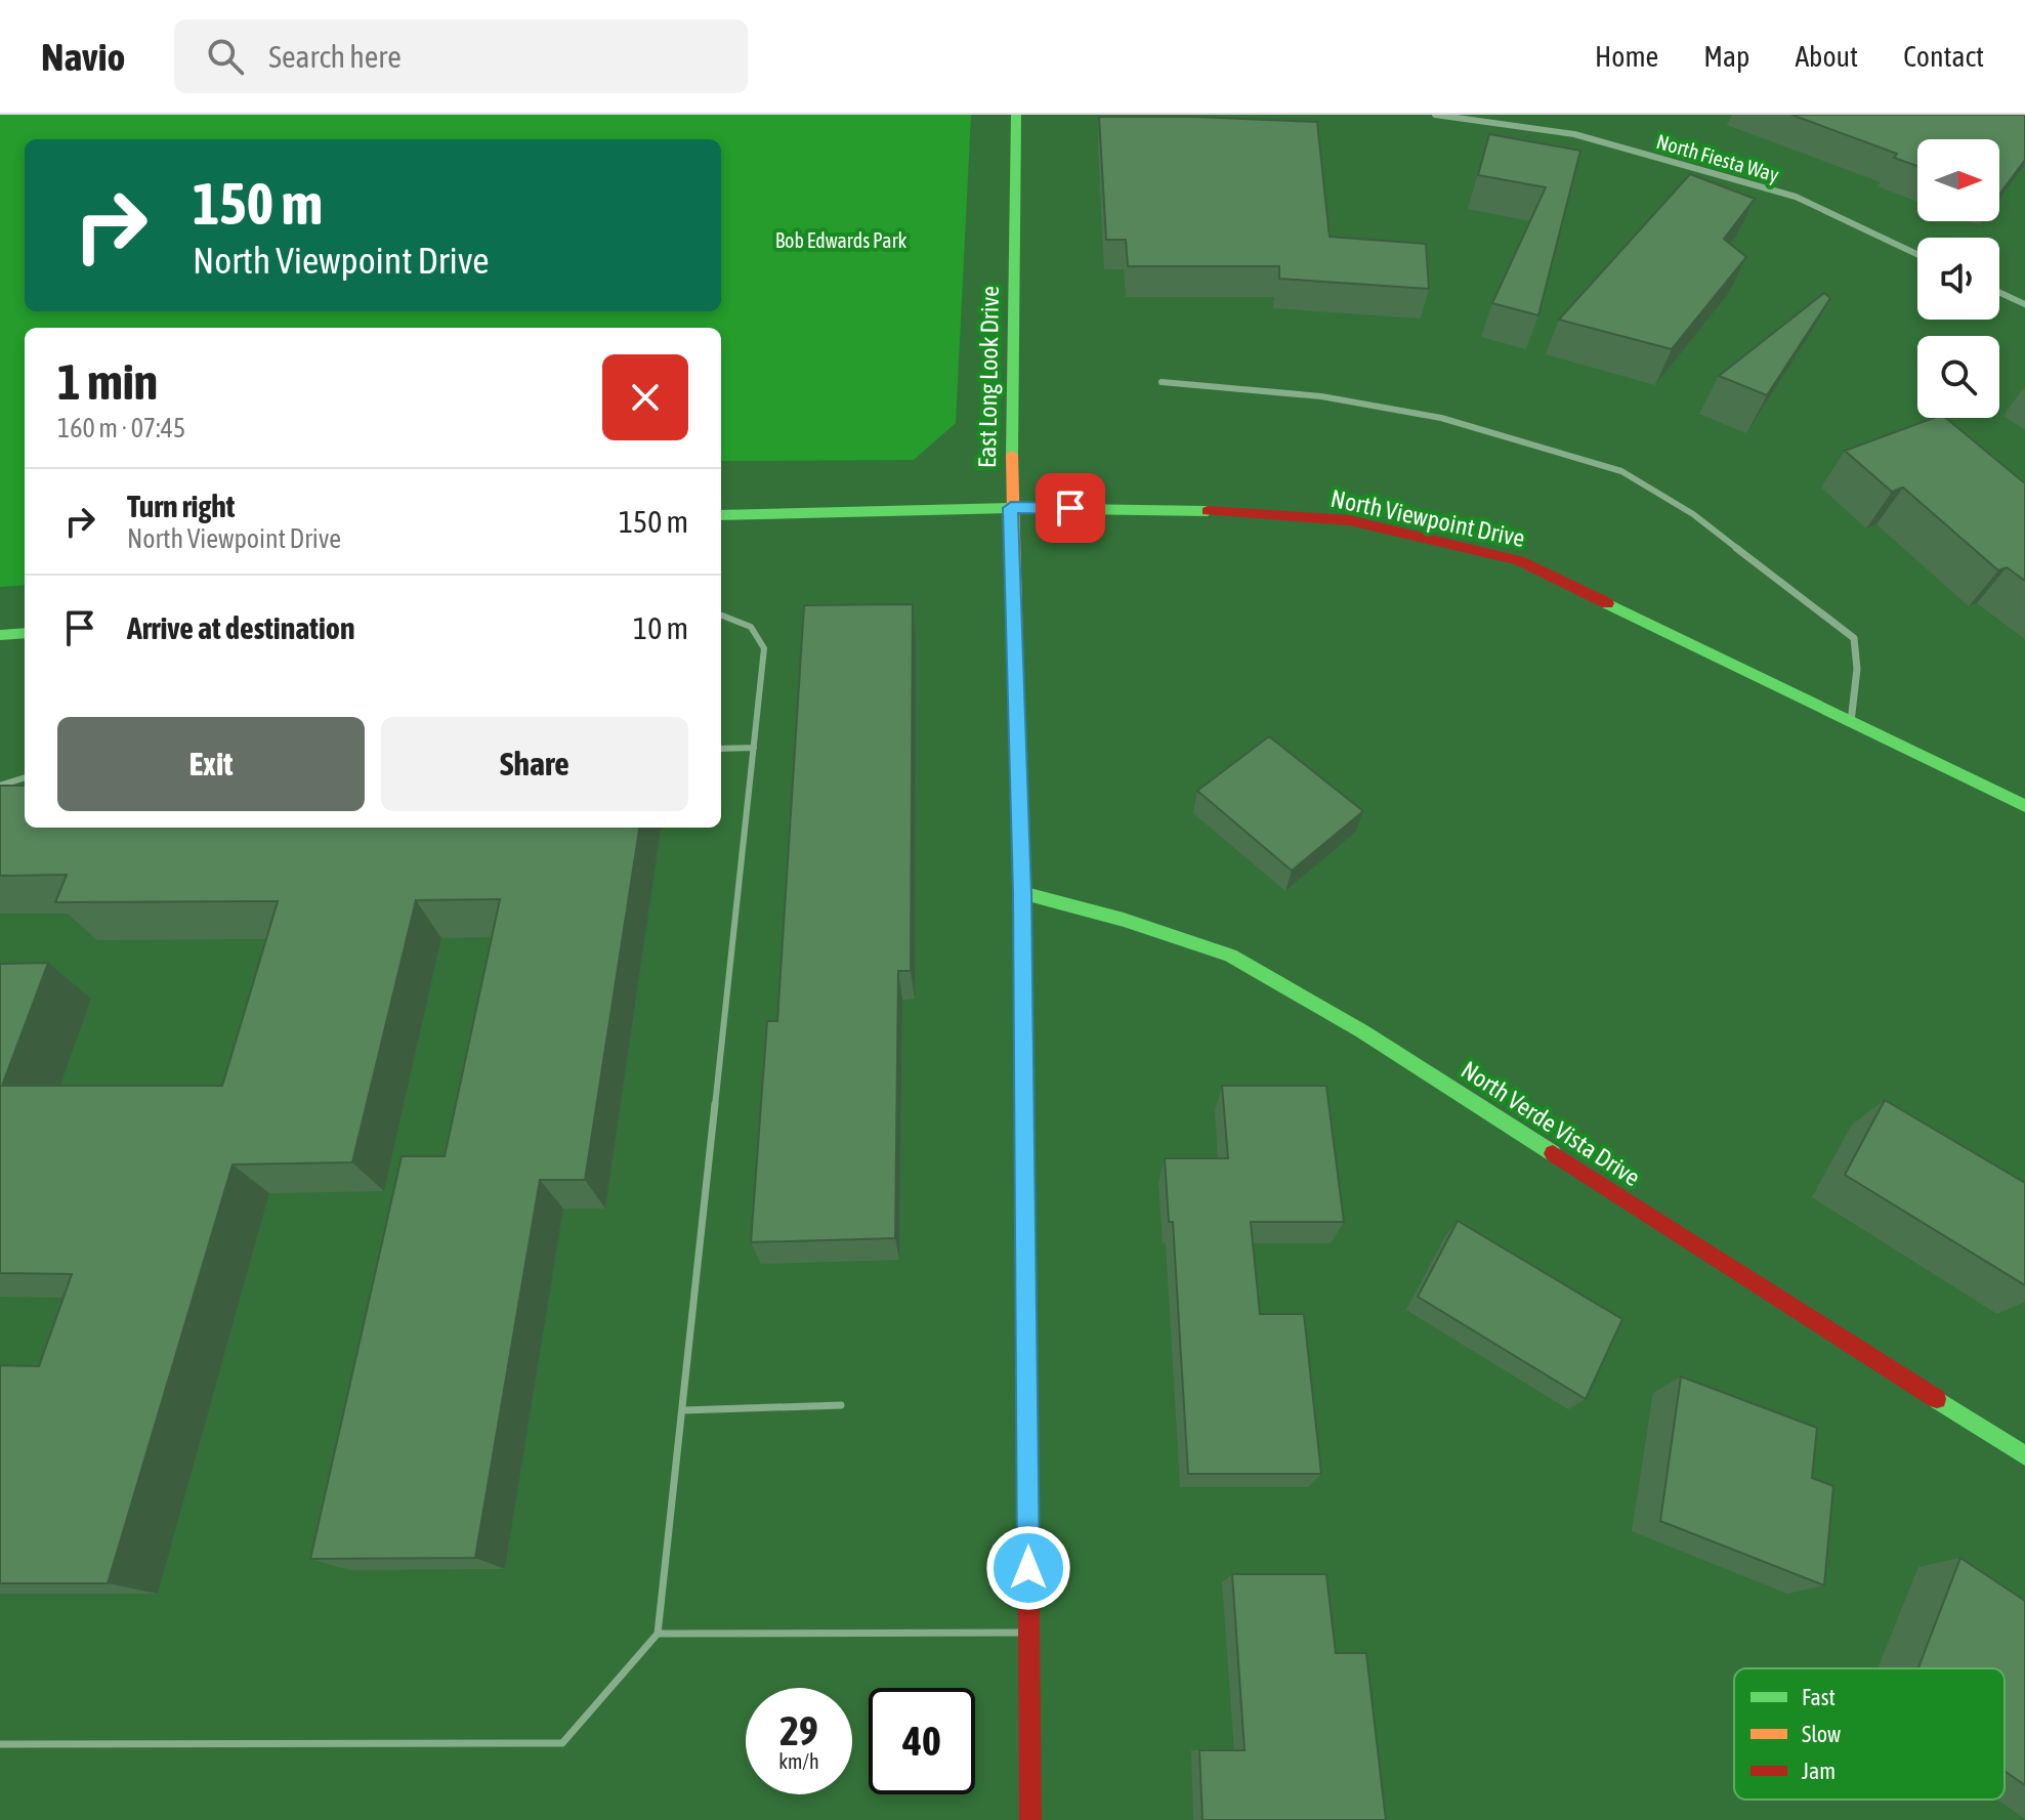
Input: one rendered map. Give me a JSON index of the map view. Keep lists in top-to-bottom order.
{
  "streets": {
    "street": [
      "North Fiesta Way",
      "East Long Look Drive",
      "North Viewpoint Drive",
      "North Verde Vista Drive"
    ]
  },
  "crossings": [
    ["East Long Look Drive", "North Viewpoint Drive"],
    ["East Long Look Drive", "North Verde Vista Drive"]
  ],
  "parks": ["Bob Edwards Park"],
  "legend": ["Fast", "Slow", "Jam"],
  "north": "right",
  "page": {
    "header": "Navio",
    "search": "Search here",
    "nav": [
      "Home",
      "Map",
      "About",
      "Contact"
    ],
    "turn": ["150 m", "North Viewpoint Drive"],
    "heading": ["1 min", "160 m · 07:45"],
    "list": [
      {
        "name": "Turn right",
        "note": "North Viewpoint Drive",
        "value": "150 m"
      },
      {
        "name": "Arrive at destination",
        "value": "10 m"
      }
    ],
    "buttons": ["Exit", "Share"],
    "speed": "29 km/h",
    "limit": "40"
  }
}
